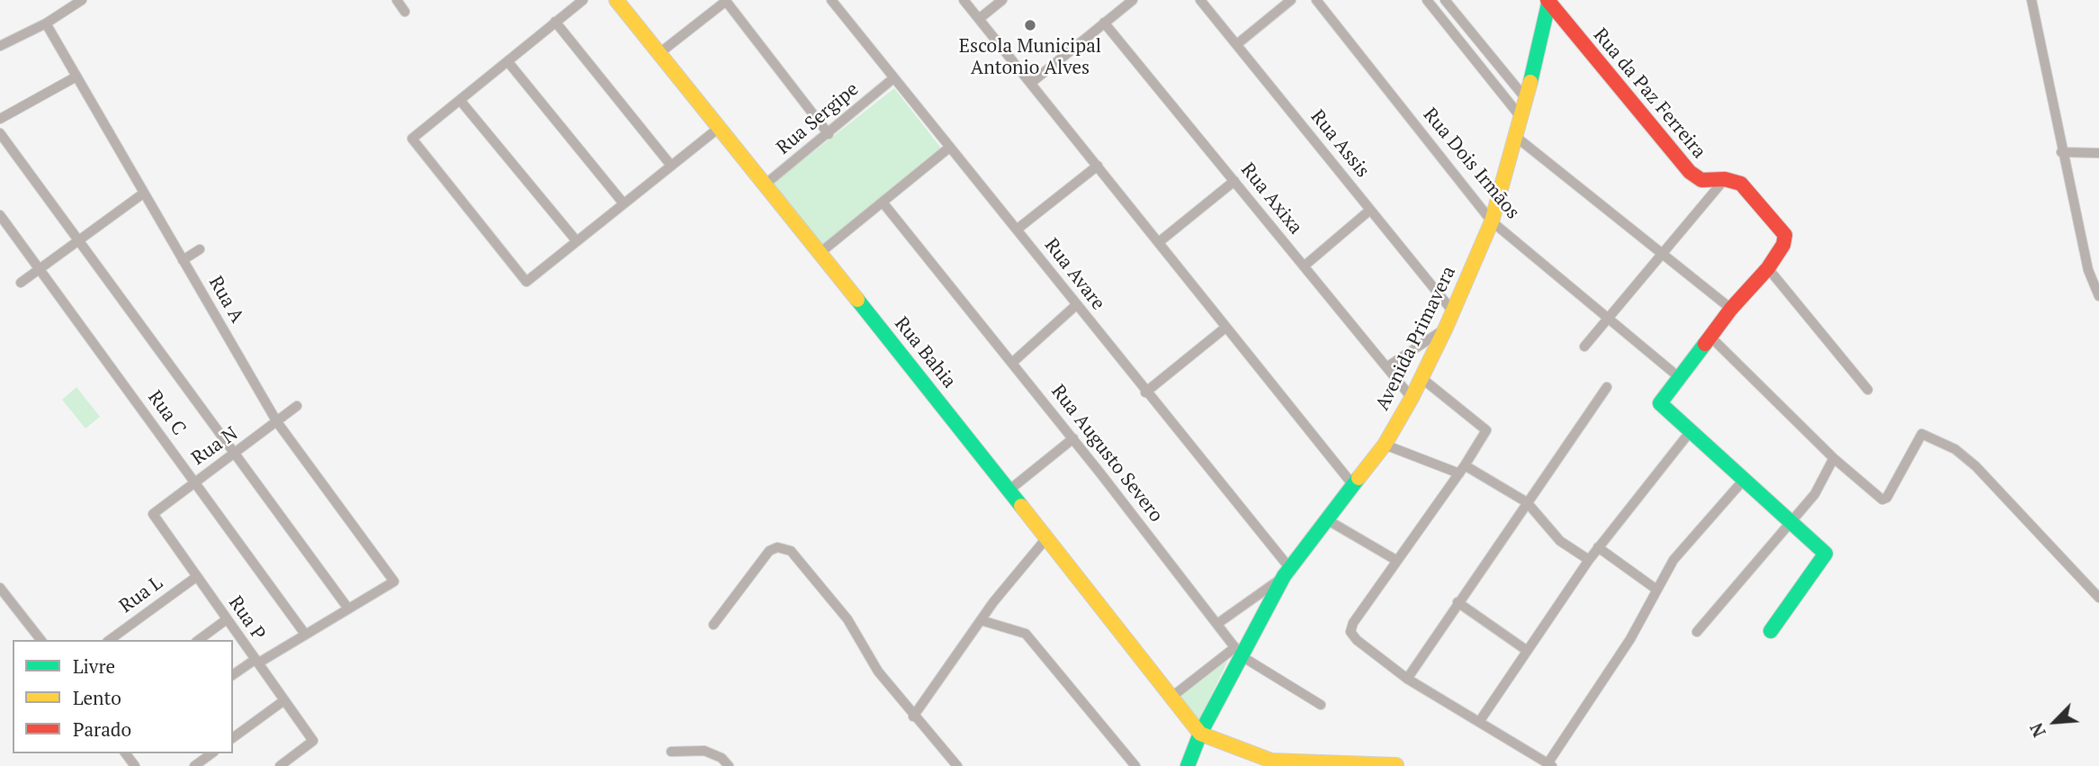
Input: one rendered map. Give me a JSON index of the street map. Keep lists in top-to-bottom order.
{
  "streets": {
    "street": [
      "Rua da Paz Ferreira",
      "Rua Sergipe",
      "Rua Assis",
      "Rua Dois Irmãos",
      "Rua Axixa",
      "Rua Avare",
      "Rua A",
      "Avenida Primavera",
      "Rua Bahia",
      "Rua C",
      "Rua N",
      "Rua Augusto Severo",
      "Rua L",
      "Rua P"
    ]
  },
  "crossings": [
    ["Rua da Paz Ferreira", "Avenida Primavera"],
    ["Rua Sergipe", "Rua Avare"],
    ["Rua Sergipe", "Rua Bahia"],
    ["Rua Assis", "Avenida Primavera"],
    ["Rua Dois Irmãos", "Avenida Primavera"],
    ["Rua Axixa", "Avenida Primavera"],
    ["Rua Avare", "Avenida Primavera"],
    ["Rua A", "Rua N"],
    ["Avenida Primavera", "Rua Bahia"],
    ["Avenida Primavera", "Rua Augusto Severo"],
    ["Rua C", "Rua N"],
    ["Rua N", "Rua P"],
    ["Rua L", "Rua P"]
  ],
  "places": ["Escola Municipal Antonio Alves"],
  "legend": ["Livre", "Lento", "Parado"],
  "north": "bottom left"
}
